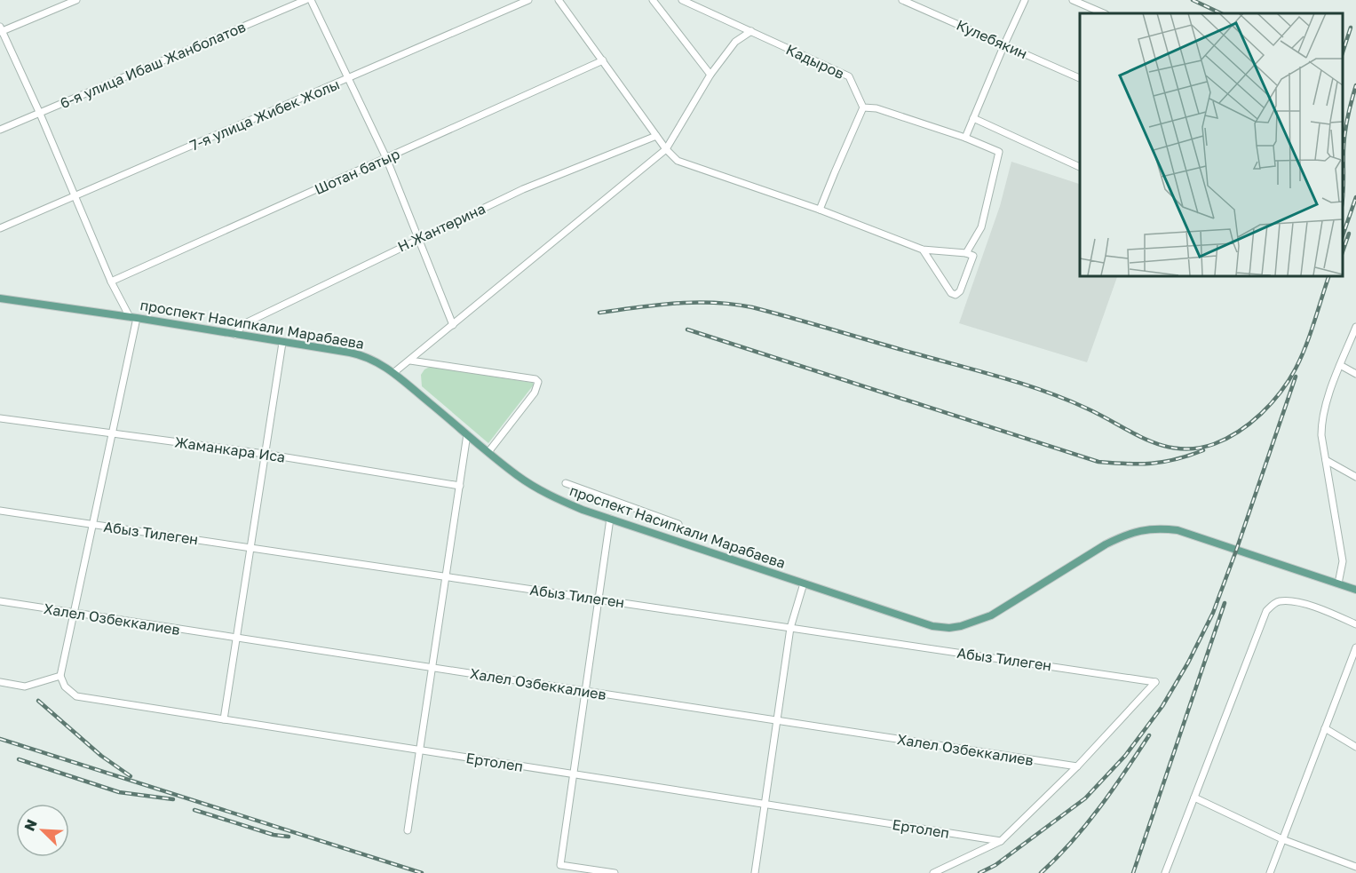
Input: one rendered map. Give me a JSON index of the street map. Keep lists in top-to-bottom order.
{
  "streets": {
    "main road": ["проспект Насипкали Марабаева"],
    "street": [
      "Кулебякин",
      "Кадыров",
      "6-я улица Ибаш Жанболатов",
      "7-я улица Жибек Жолы",
      "Шотан батыр",
      "Н.Жантөрина",
      "Жаманкара Иса",
      "Абыз Тилеген",
      "Халел Озбеккалиев",
      "Ертолеп"
    ]
  },
  "crossings": [
    ["Н.Жантөрина", "проспект Насипкали Марабаева"],
    ["Абыз Тилеген", "Халел Озбеккалиев"]
  ],
  "north": "top left"
}
